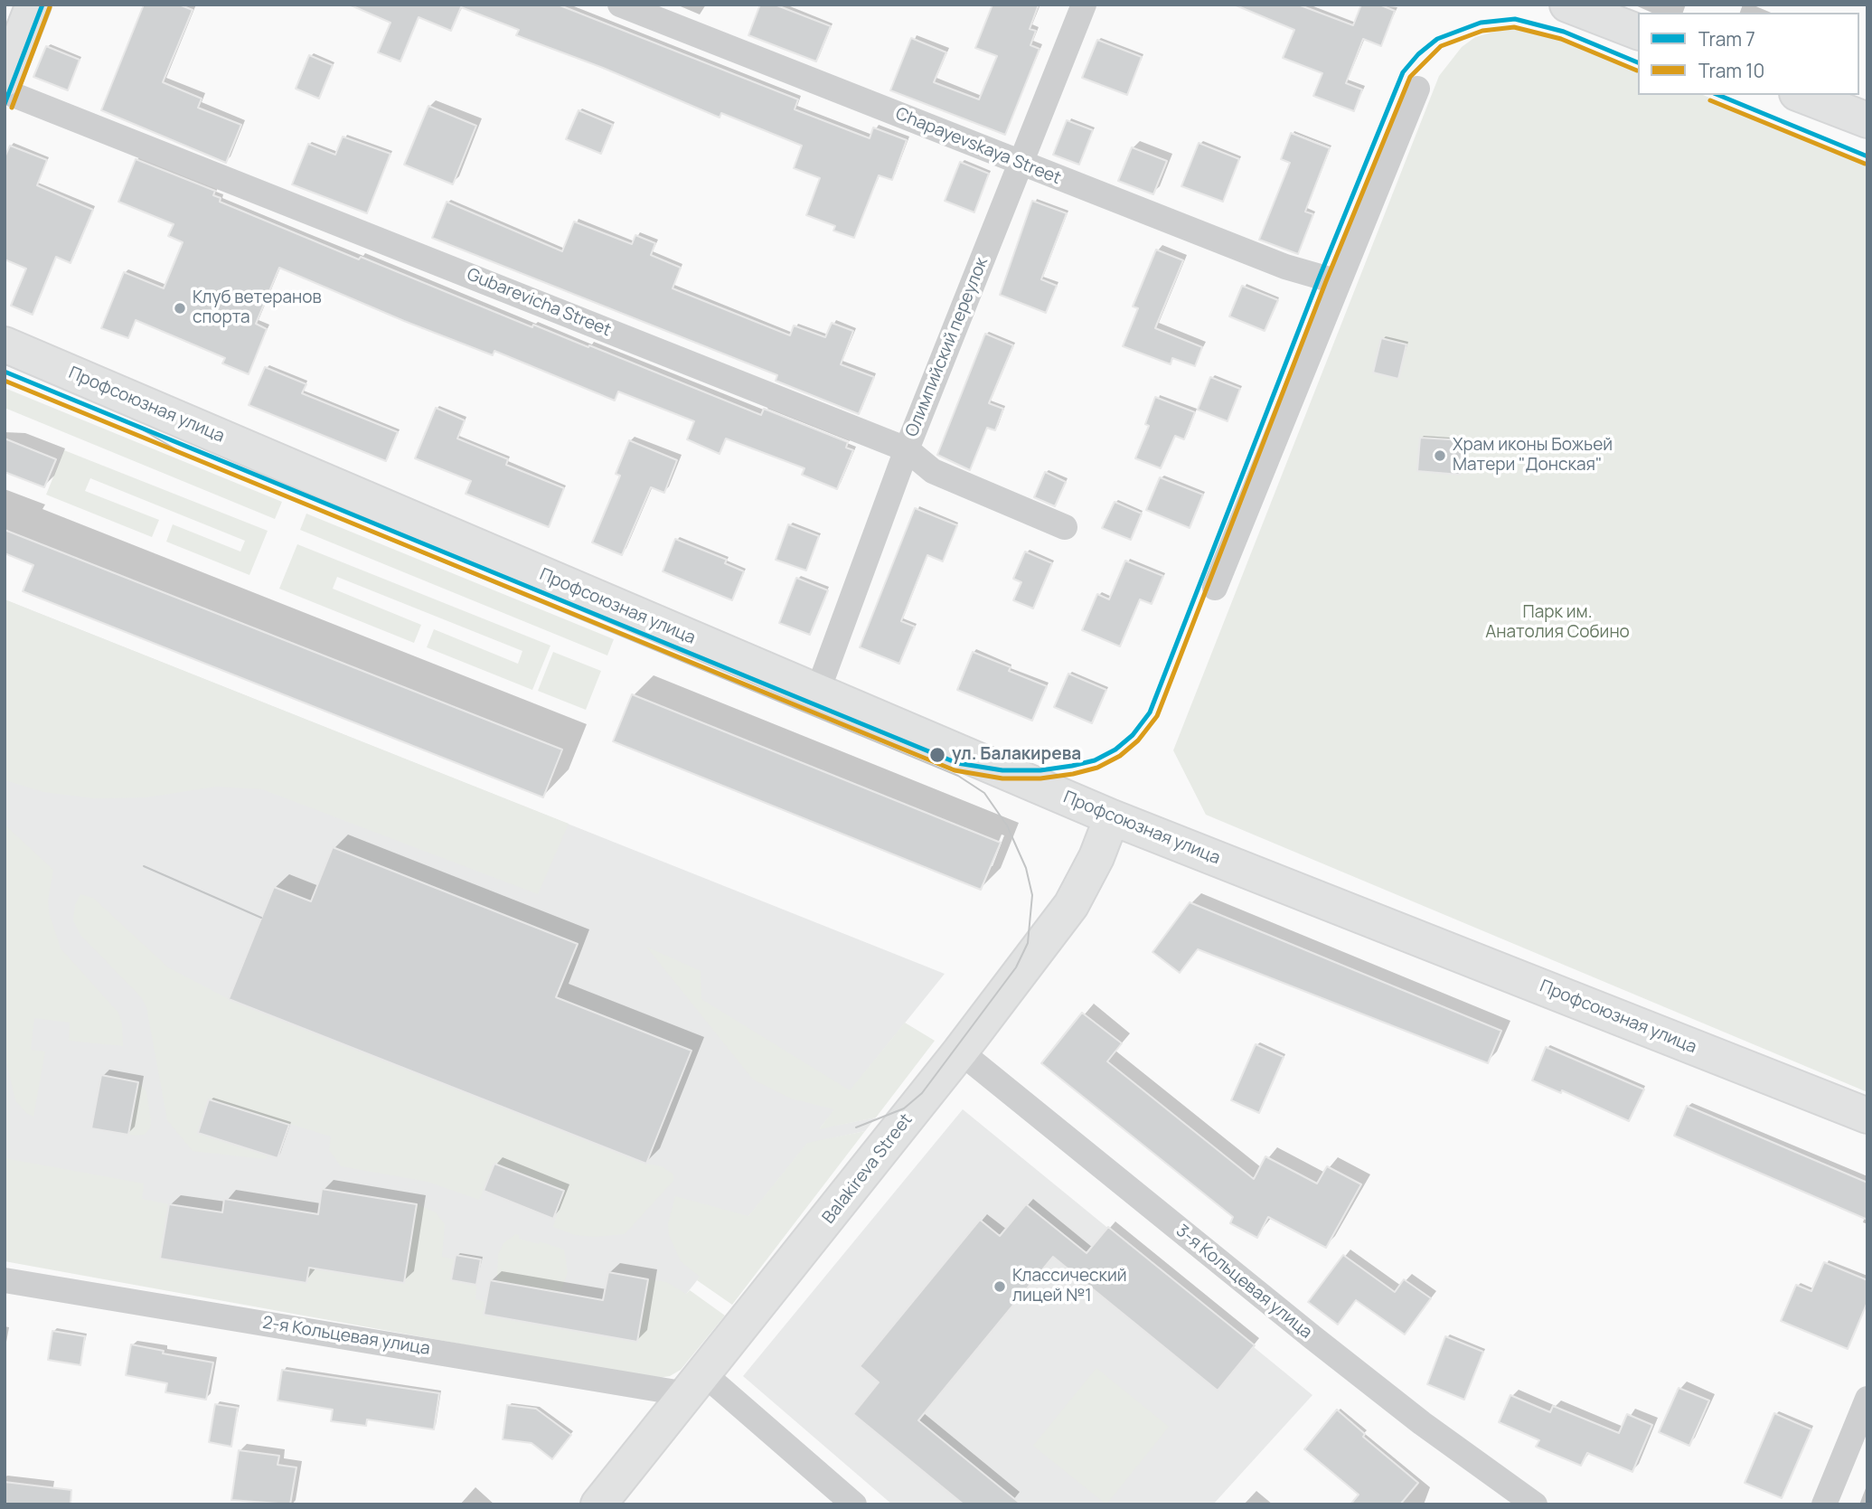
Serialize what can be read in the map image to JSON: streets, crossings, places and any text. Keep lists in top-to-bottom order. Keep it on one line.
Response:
{"streets":{"main road":["Профсоюзная улица","Balakireva Street"],"street":["Chapayevskaya Street","Gubarevicha Street","Олимпийский переулок","3-я Кольцевая улица","2-я Кольцевая улица"]},"crossings":[["Chapayevskaya Street","Олимпийский переулок"],["Gubarevicha Street","Олимпийский переулок"],["Олимпийский переулок","Профсоюзная улица"],["Профсоюзная улица","Balakireva Street"],["Balakireva Street","3-я Кольцевая улица"],["Balakireva Street","2-я Кольцевая улица"]],"parks":["Парк им. Анатолия Собино"],"places":["Клуб ветеранов спорта","Храм иконы Божьей Матери \"Донская\"","ул. Балакирева","Классический лицей №1"],"lines":["tram line 7","tram line 10"],"legend":["Tram 7","Tram 10"]}
